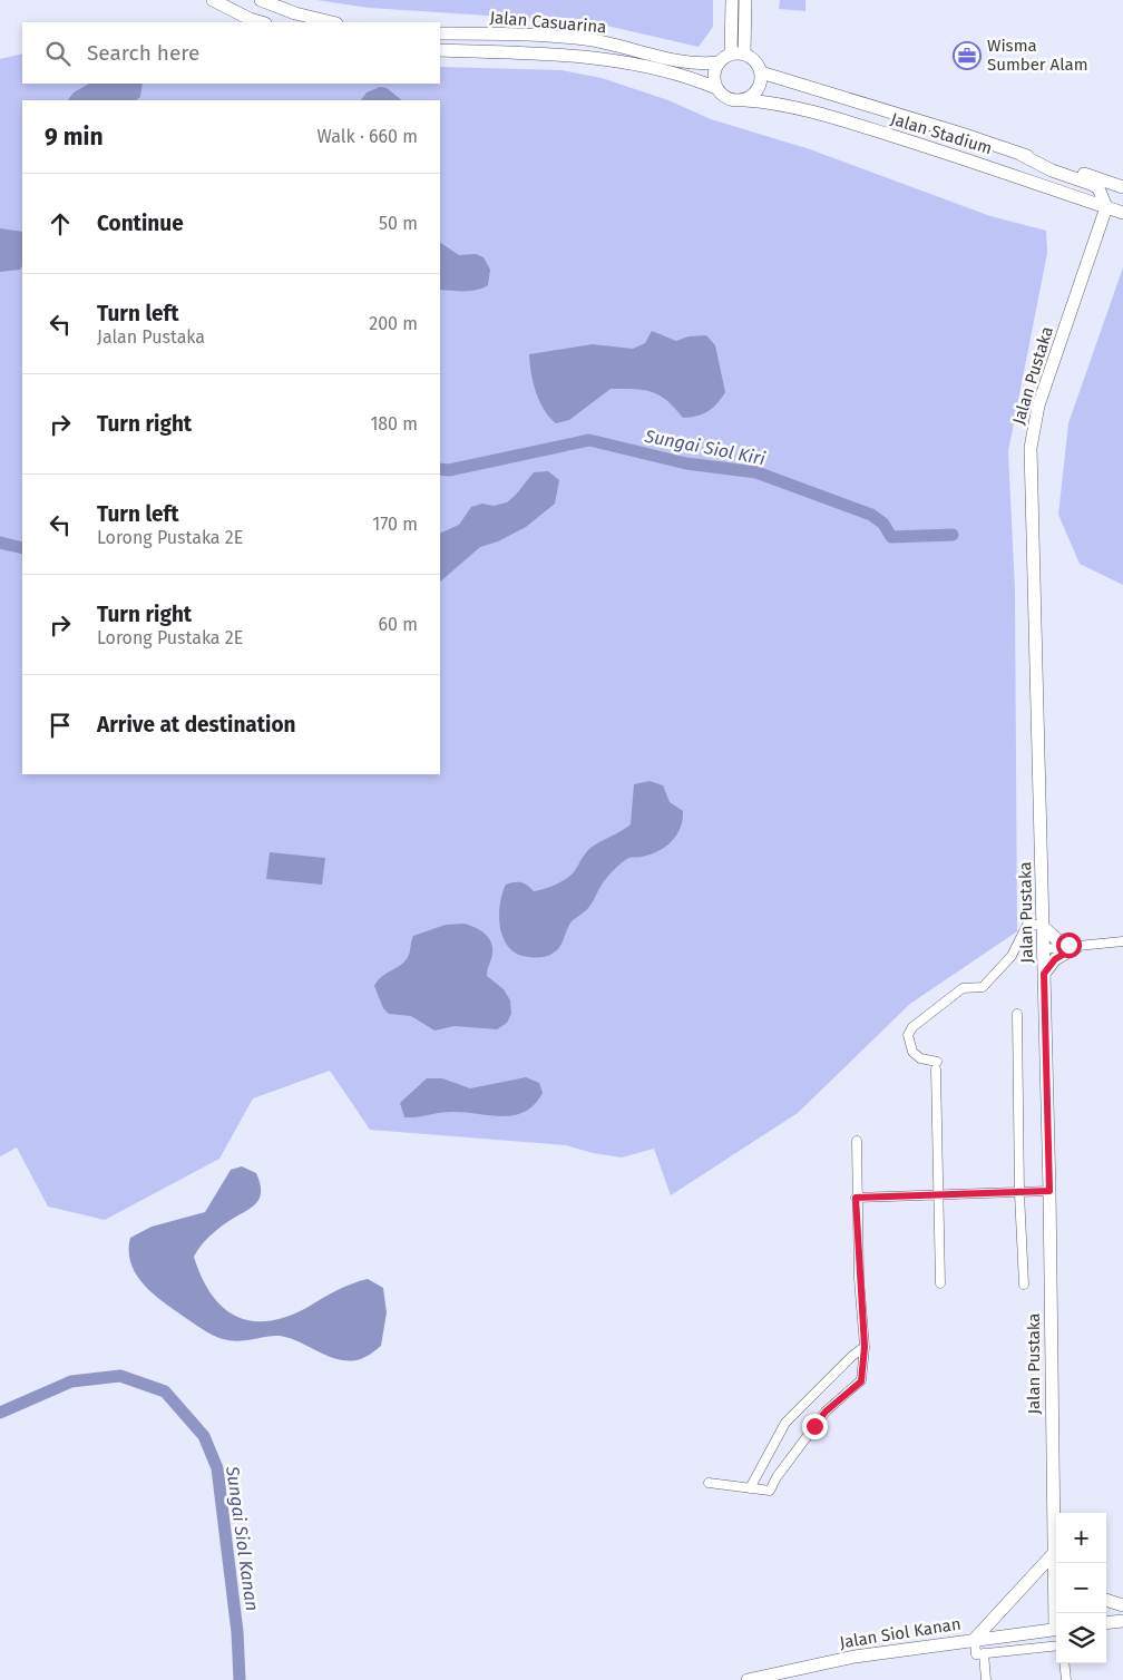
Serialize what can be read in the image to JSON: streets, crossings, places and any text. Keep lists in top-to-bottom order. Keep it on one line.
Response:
{"streets":{"street":["Jalan Casuarina","Jalan Stadium","Jalan Pustaka","Jalan Siol Kanan"]},"crossings":[["Jalan Casuarina","Jalan Stadium"],["Jalan Stadium","Jalan Pustaka"]],"water":["Sungai Siol Kiri","Sungai Siol Kanan"],"places":{"office":["Wisma Sumber Alam"]},"page":{"search":"Search here","heading":["9 min","Walk · 660 m"],"list":[["Continue","50 m"],["Turn left","Jalan Pustaka","200 m"],["Turn right","180 m"],["Turn left","Lorong Pustaka 2E","170 m"],["Turn right","Lorong Pustaka 2E","60 m"],"Arrive at destination"],"map_buttons":["+","−"]}}
